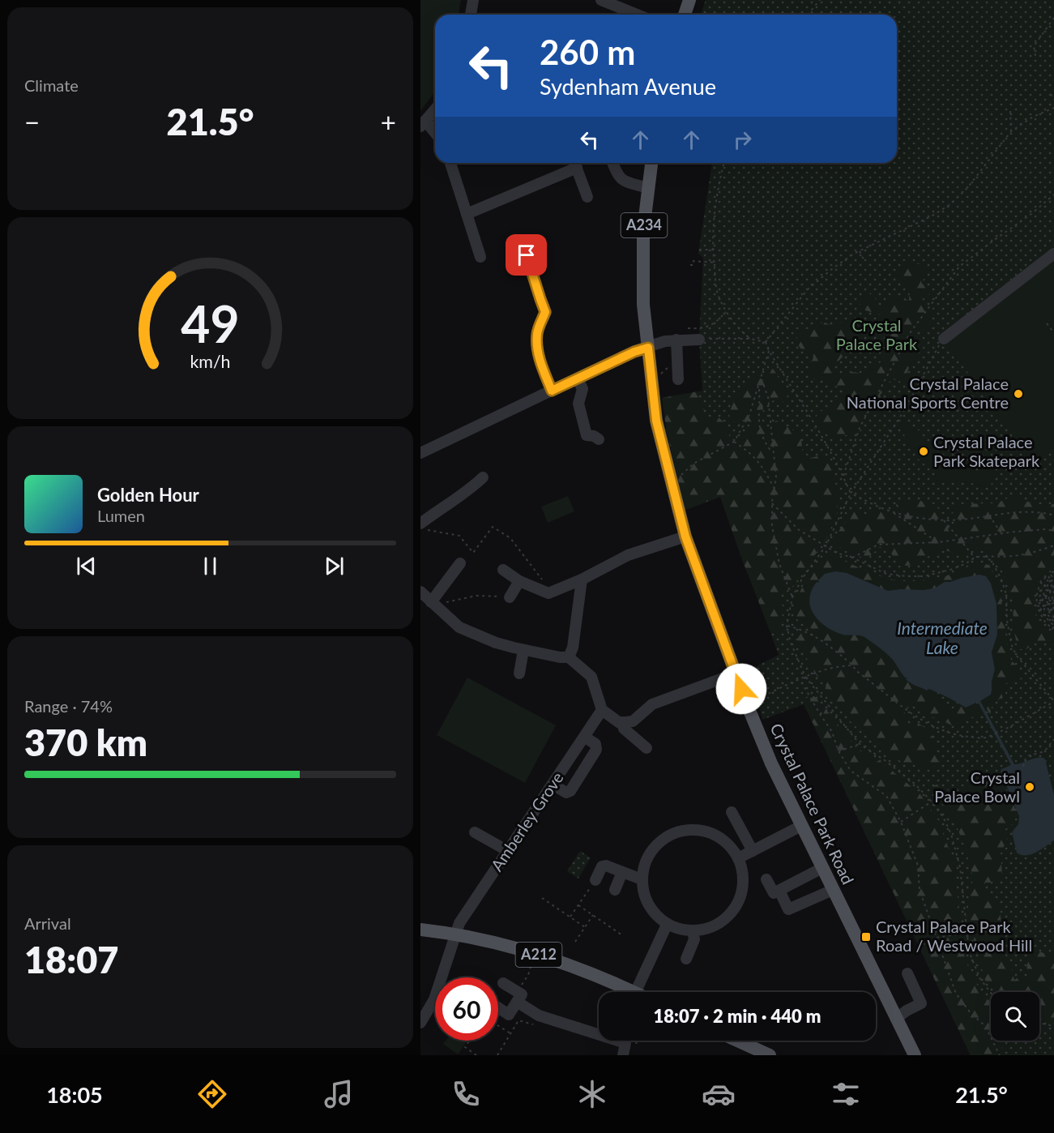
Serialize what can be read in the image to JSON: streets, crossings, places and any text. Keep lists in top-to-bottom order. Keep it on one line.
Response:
{"streets":{"main road":["A234","Crystal Palace Park Road","A212"],"street":["Amberley Grove"]},"crossings":[["Amberley Grove","A212"]],"water":["Intermediate Lake"],"parks":["Crystal Palace Park"],"places":{"other":["Crystal Palace National Sports Centre","Crystal Palace Park Skatepark","Crystal Palace Bowl"],"transit":["Crystal Palace Park Road / Westwood Hill"]},"page":{"tile":["Climate",["Range · 74%","370 km"],["Arrival","18:07"]],"turn":["260 m","Sydenham Avenue"],"heat":["−","21.5°","+"],"song":["Golden Hour","Lumen"],"limit":"60","trip":"18:07 · 2 min · 440 m","tabs":["18:05","21.5°"],"gauge":["49","km/h"]}}
